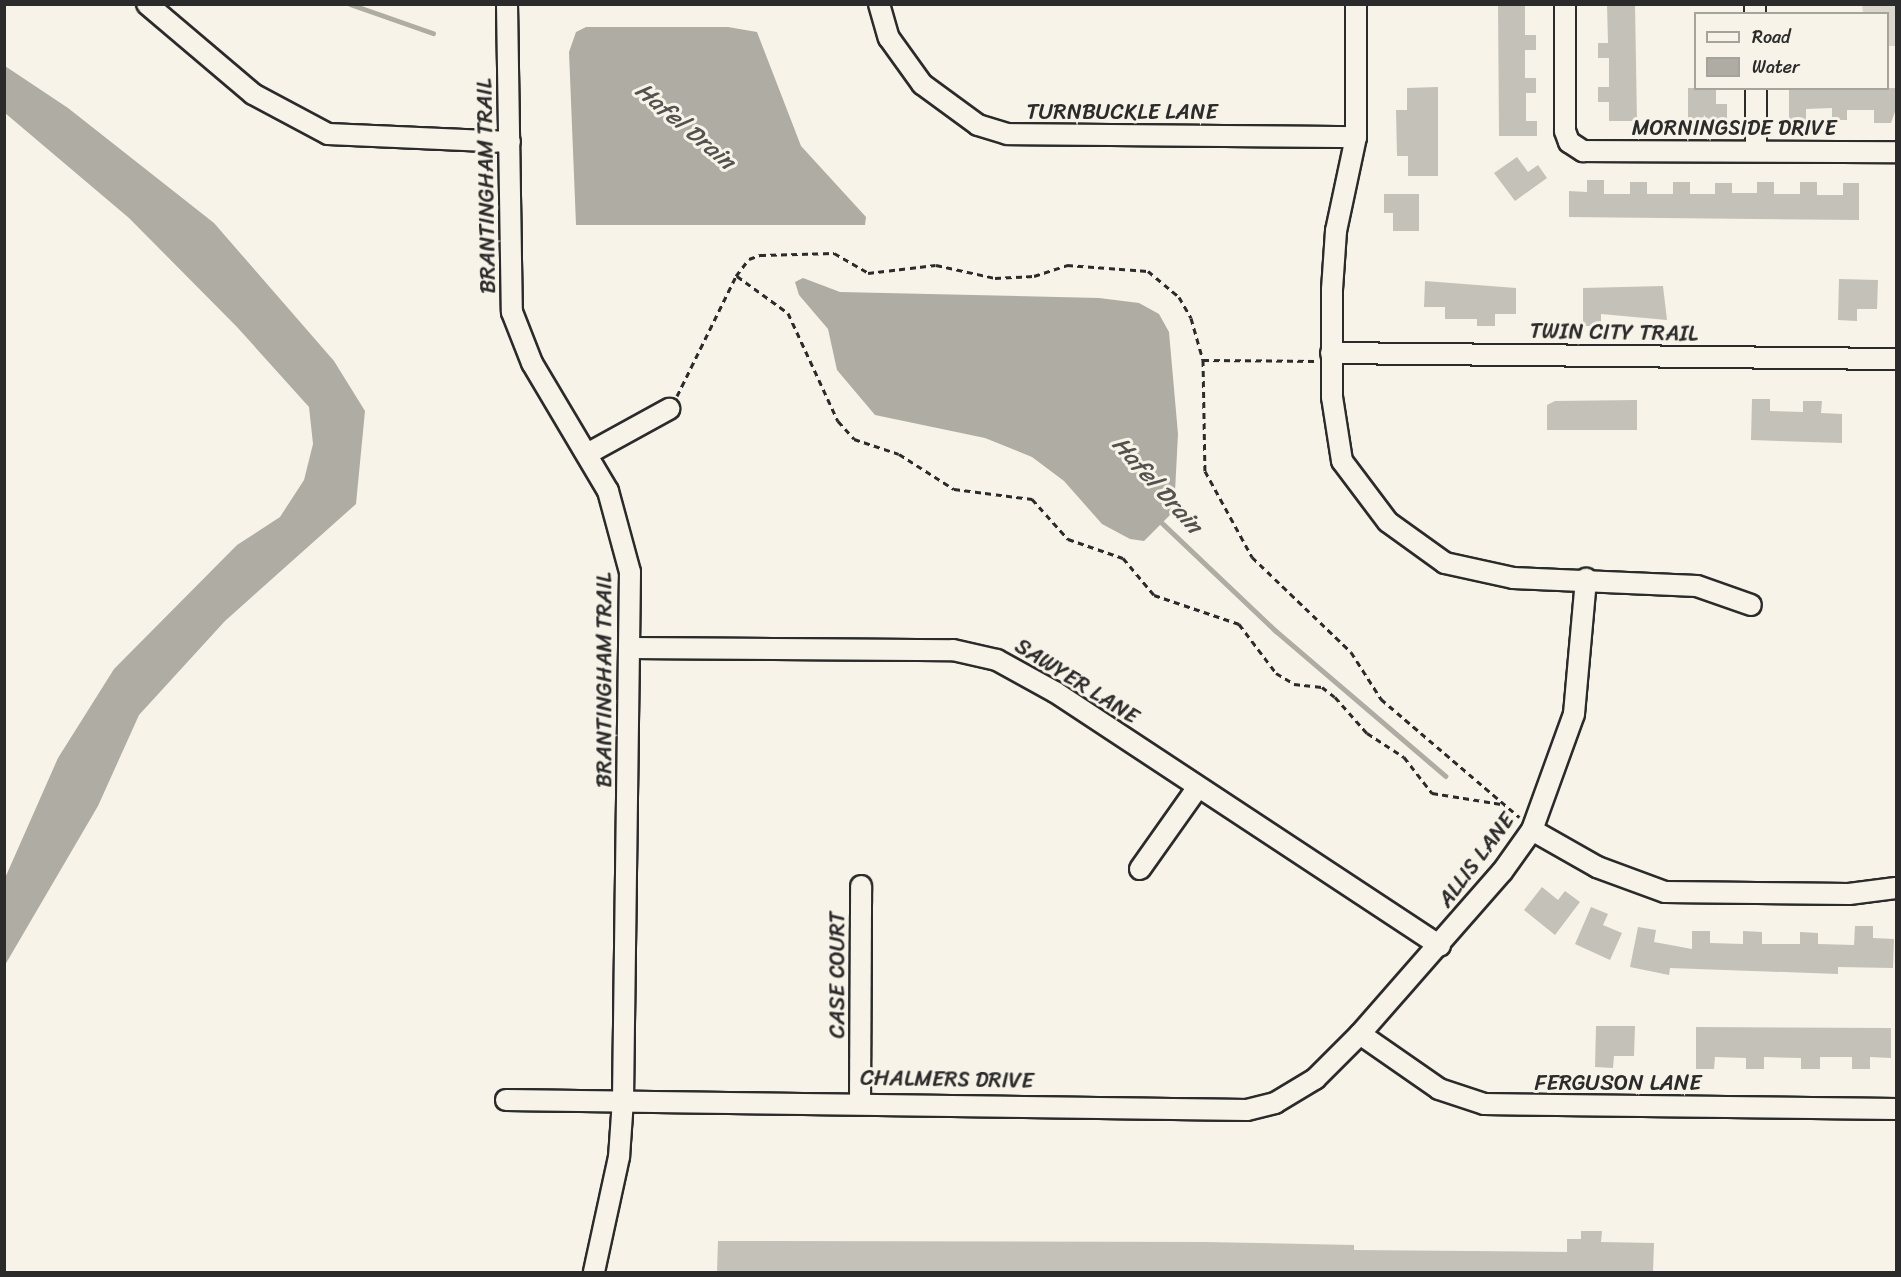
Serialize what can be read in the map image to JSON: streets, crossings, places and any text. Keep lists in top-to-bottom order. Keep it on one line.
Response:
{"streets":{"street":["TURNBUCKLE LANE","MORNINGSIDE DRIVE","BRANTINGHAM TRAIL","TWIN CITY TRAIL","SAWYER LANE","ALLIS LANE","CASE COURT","CHALMERS DRIVE","FERGUSON LANE"]},"crossings":[["BRANTINGHAM TRAIL","SAWYER LANE"],["BRANTINGHAM TRAIL","CHALMERS DRIVE"],["SAWYER LANE","ALLIS LANE"],["ALLIS LANE","CHALMERS DRIVE"],["ALLIS LANE","FERGUSON LANE"],["CASE COURT","CHALMERS DRIVE"],["CHALMERS DRIVE","FERGUSON LANE"]],"water":["Hafel Drain"],"legend":["Road","Water"]}
